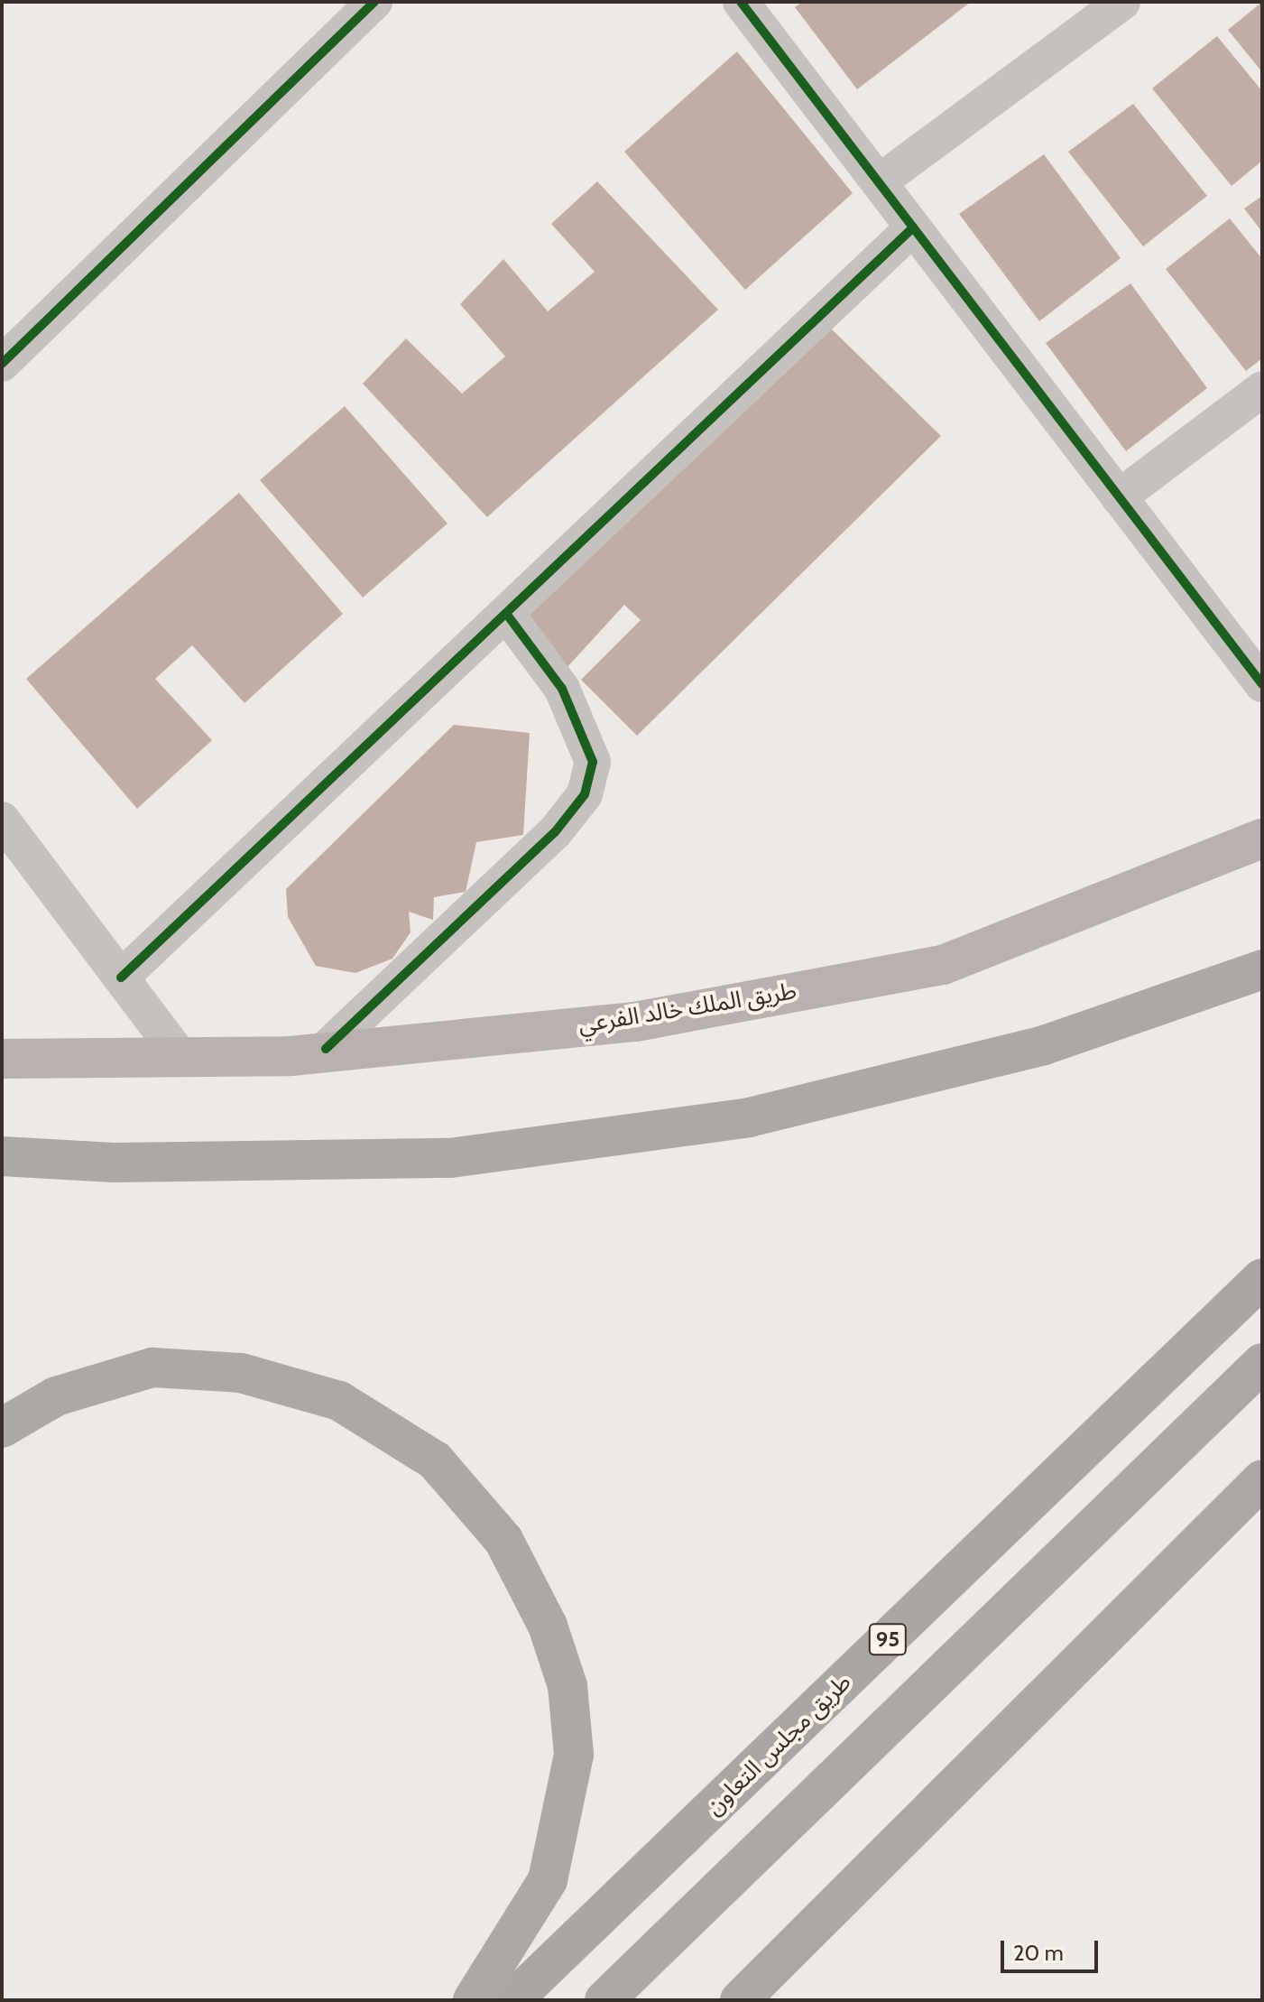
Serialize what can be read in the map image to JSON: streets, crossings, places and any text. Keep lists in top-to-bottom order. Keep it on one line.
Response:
{"streets":{"main road":["طريق الملك خالد الفرعي","95","طريق مجلس التعاون"]},"scale_bar":"20 m"}
